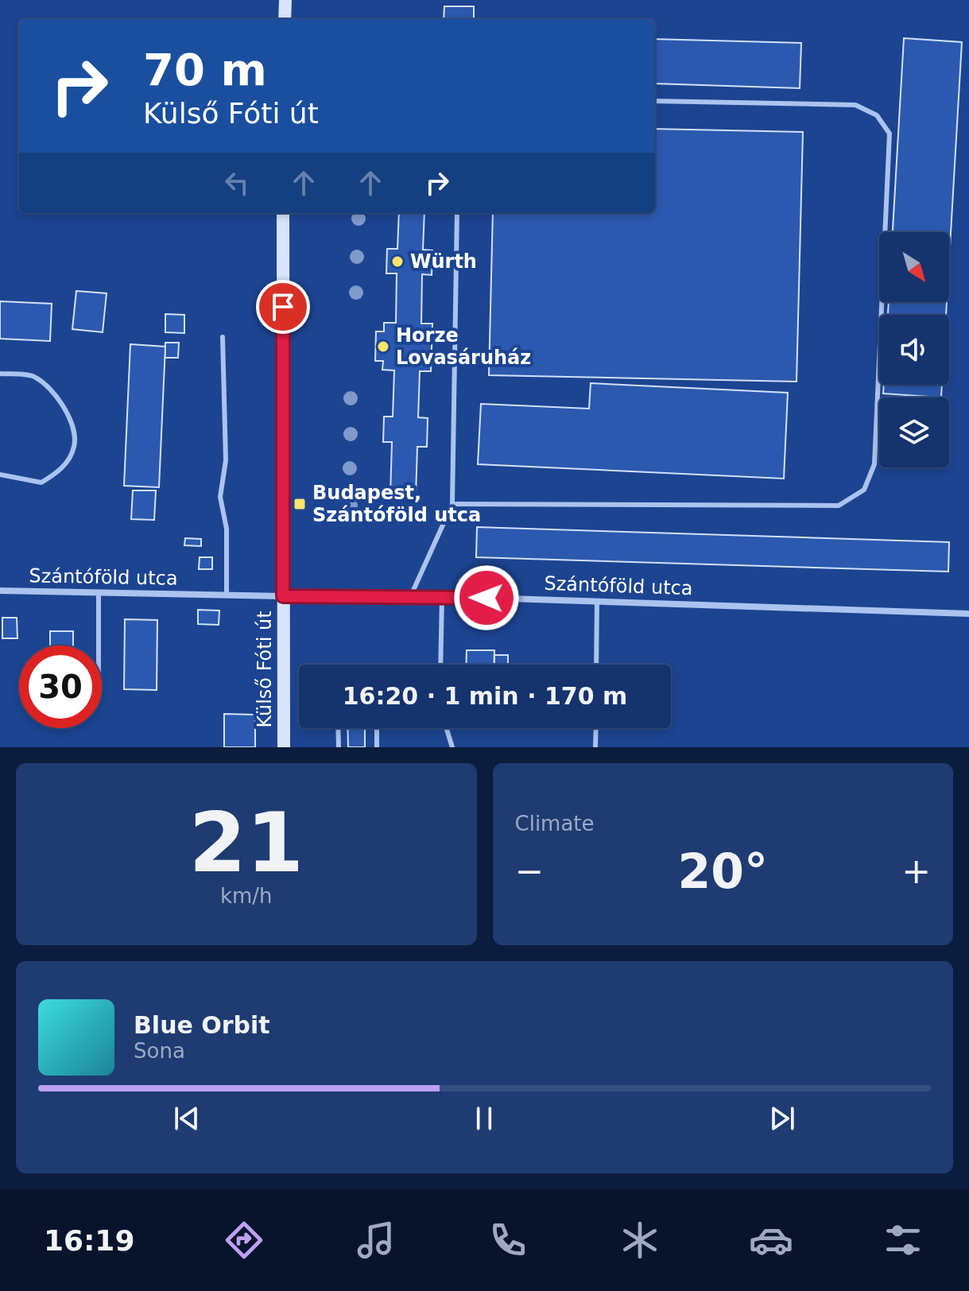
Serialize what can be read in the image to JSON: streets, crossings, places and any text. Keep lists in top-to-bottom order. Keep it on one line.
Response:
{"streets":{"main road":["Külső Fóti út"],"street":["Szántóföld utca"]},"crossings":[["Szántóföld utca","Külső Fóti út"]],"places":{"other":["Würth","Horze Lovasáruház"],"transit":["Budapest, Szántóföld utca"]},"north":"bottom right","page":{"turn":["70 m","Külső Fóti út"],"limit":"30","trip":"16:20 · 1 min · 170 m","tile":[["21","km/h"],"Climate"],"heat":["−","20°","+"],"song":["Blue Orbit","Sona"],"tabs":"16:19"}}
